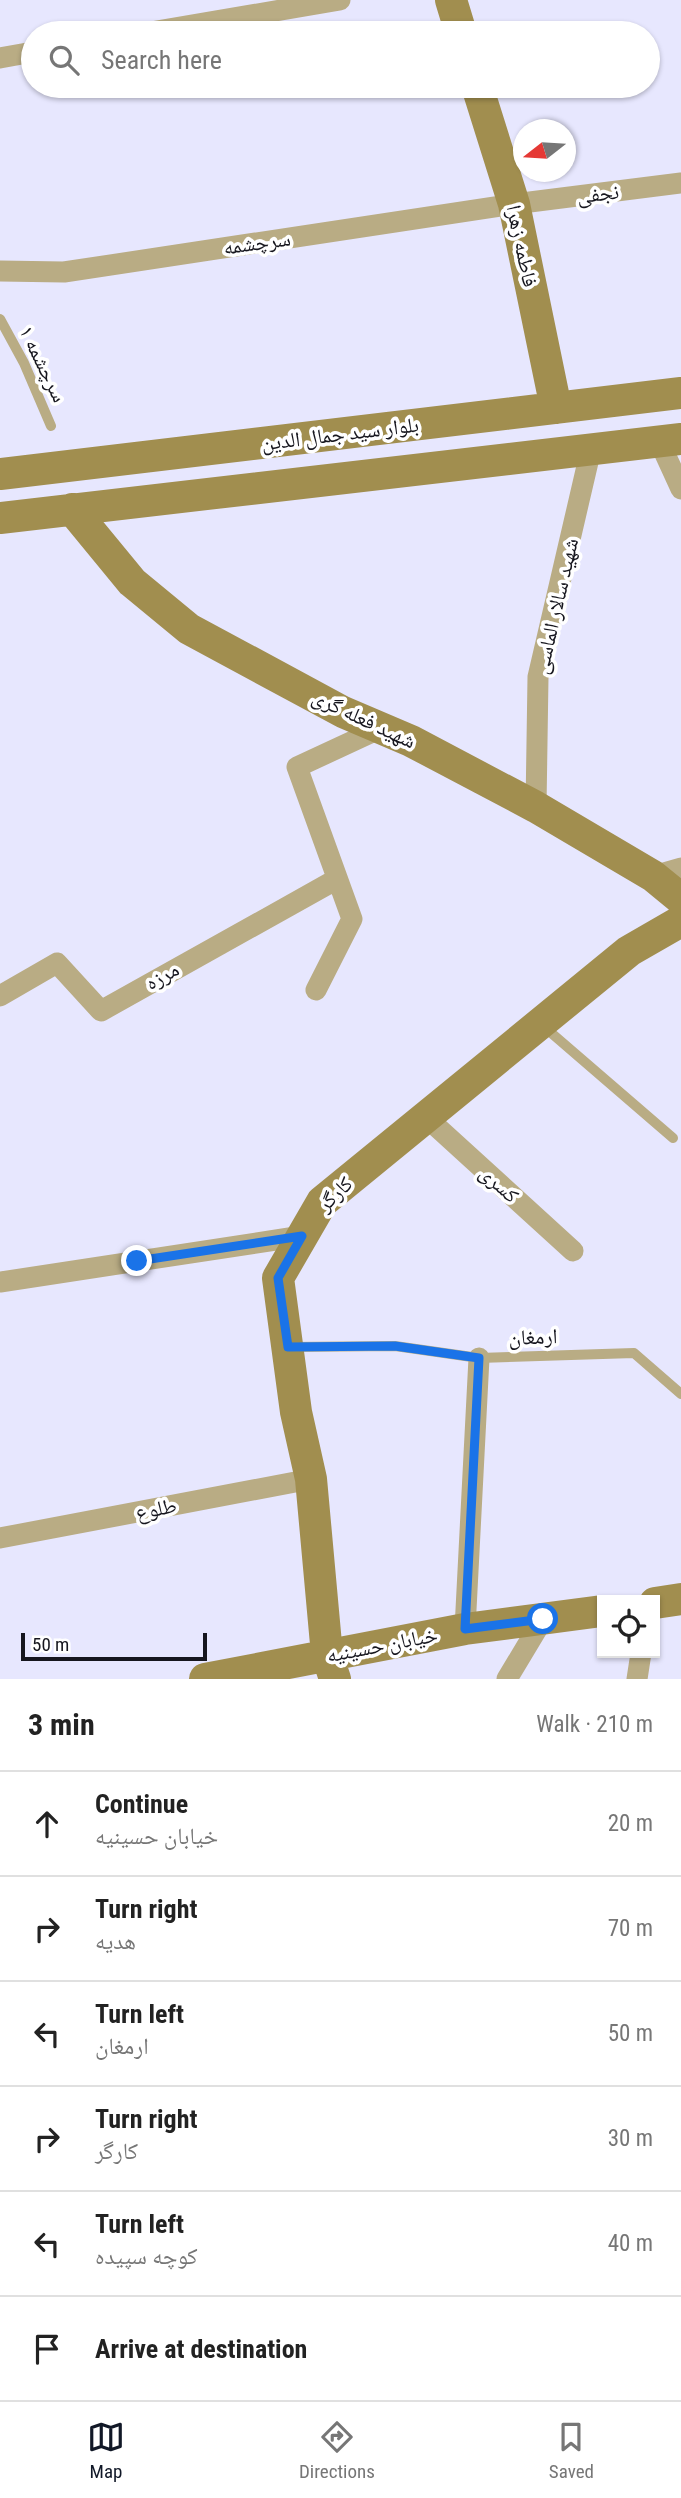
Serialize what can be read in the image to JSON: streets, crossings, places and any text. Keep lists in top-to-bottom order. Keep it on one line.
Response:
{"streets":{"street":["نجفی","سرچشمه","فاطمه زهرا","بلوار سید جمال الدین","شهید سالار الماسی","شهید فعله گری","مرزه","کسری","کارگر","طلوع","خیابان حسینیه"],"lane":["سرچشمه ۱","ارمغان"]},"crossings":[["نجفی","سرچشمه"],["نجفی","فاطمه زهرا"],["سرچشمه","فاطمه زهرا"],["فاطمه زهرا","بلوار سید جمال الدین"],["بلوار سید جمال الدین","شهید سالار الماسی"],["بلوار سید جمال الدین","شهید فعله گری"],["شهید سالار الماسی","شهید فعله گری"],["کسری","کارگر"],["کارگر","ارمغان"],["کارگر","طلوع"],["کارگر","خیابان حسینیه"]],"scale_bar":"50 m","north":"left","page":{"search":"Search here","scale":"50 m","heading":["3 min","Walk · 210 m"],"list":[["Continue","خیابان حسینیه","20 m"],["Turn right","هدیه","70 m"],["Turn left","ارمغان","50 m"],["Turn right","کارگر","30 m"],["Turn left","کوچه سپیده","40 m"],"Arrive at destination"],"nav":["Map","Directions","Saved"]}}
